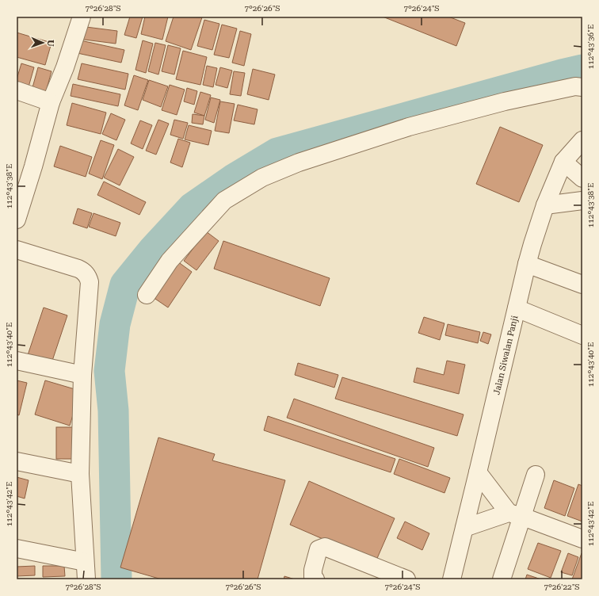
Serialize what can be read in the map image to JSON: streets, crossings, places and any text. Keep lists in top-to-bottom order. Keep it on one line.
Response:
{"streets":{"street":["Jalan Siwalan Panji"]},"north":"right","coordinates":["7°26'28\"S","7°26'26\"S","7°26'24\"S","112°43'36\"E","112°43'38\"E","112°43'40\"E","112°43'42\"E","7°26'22\"S"]}
